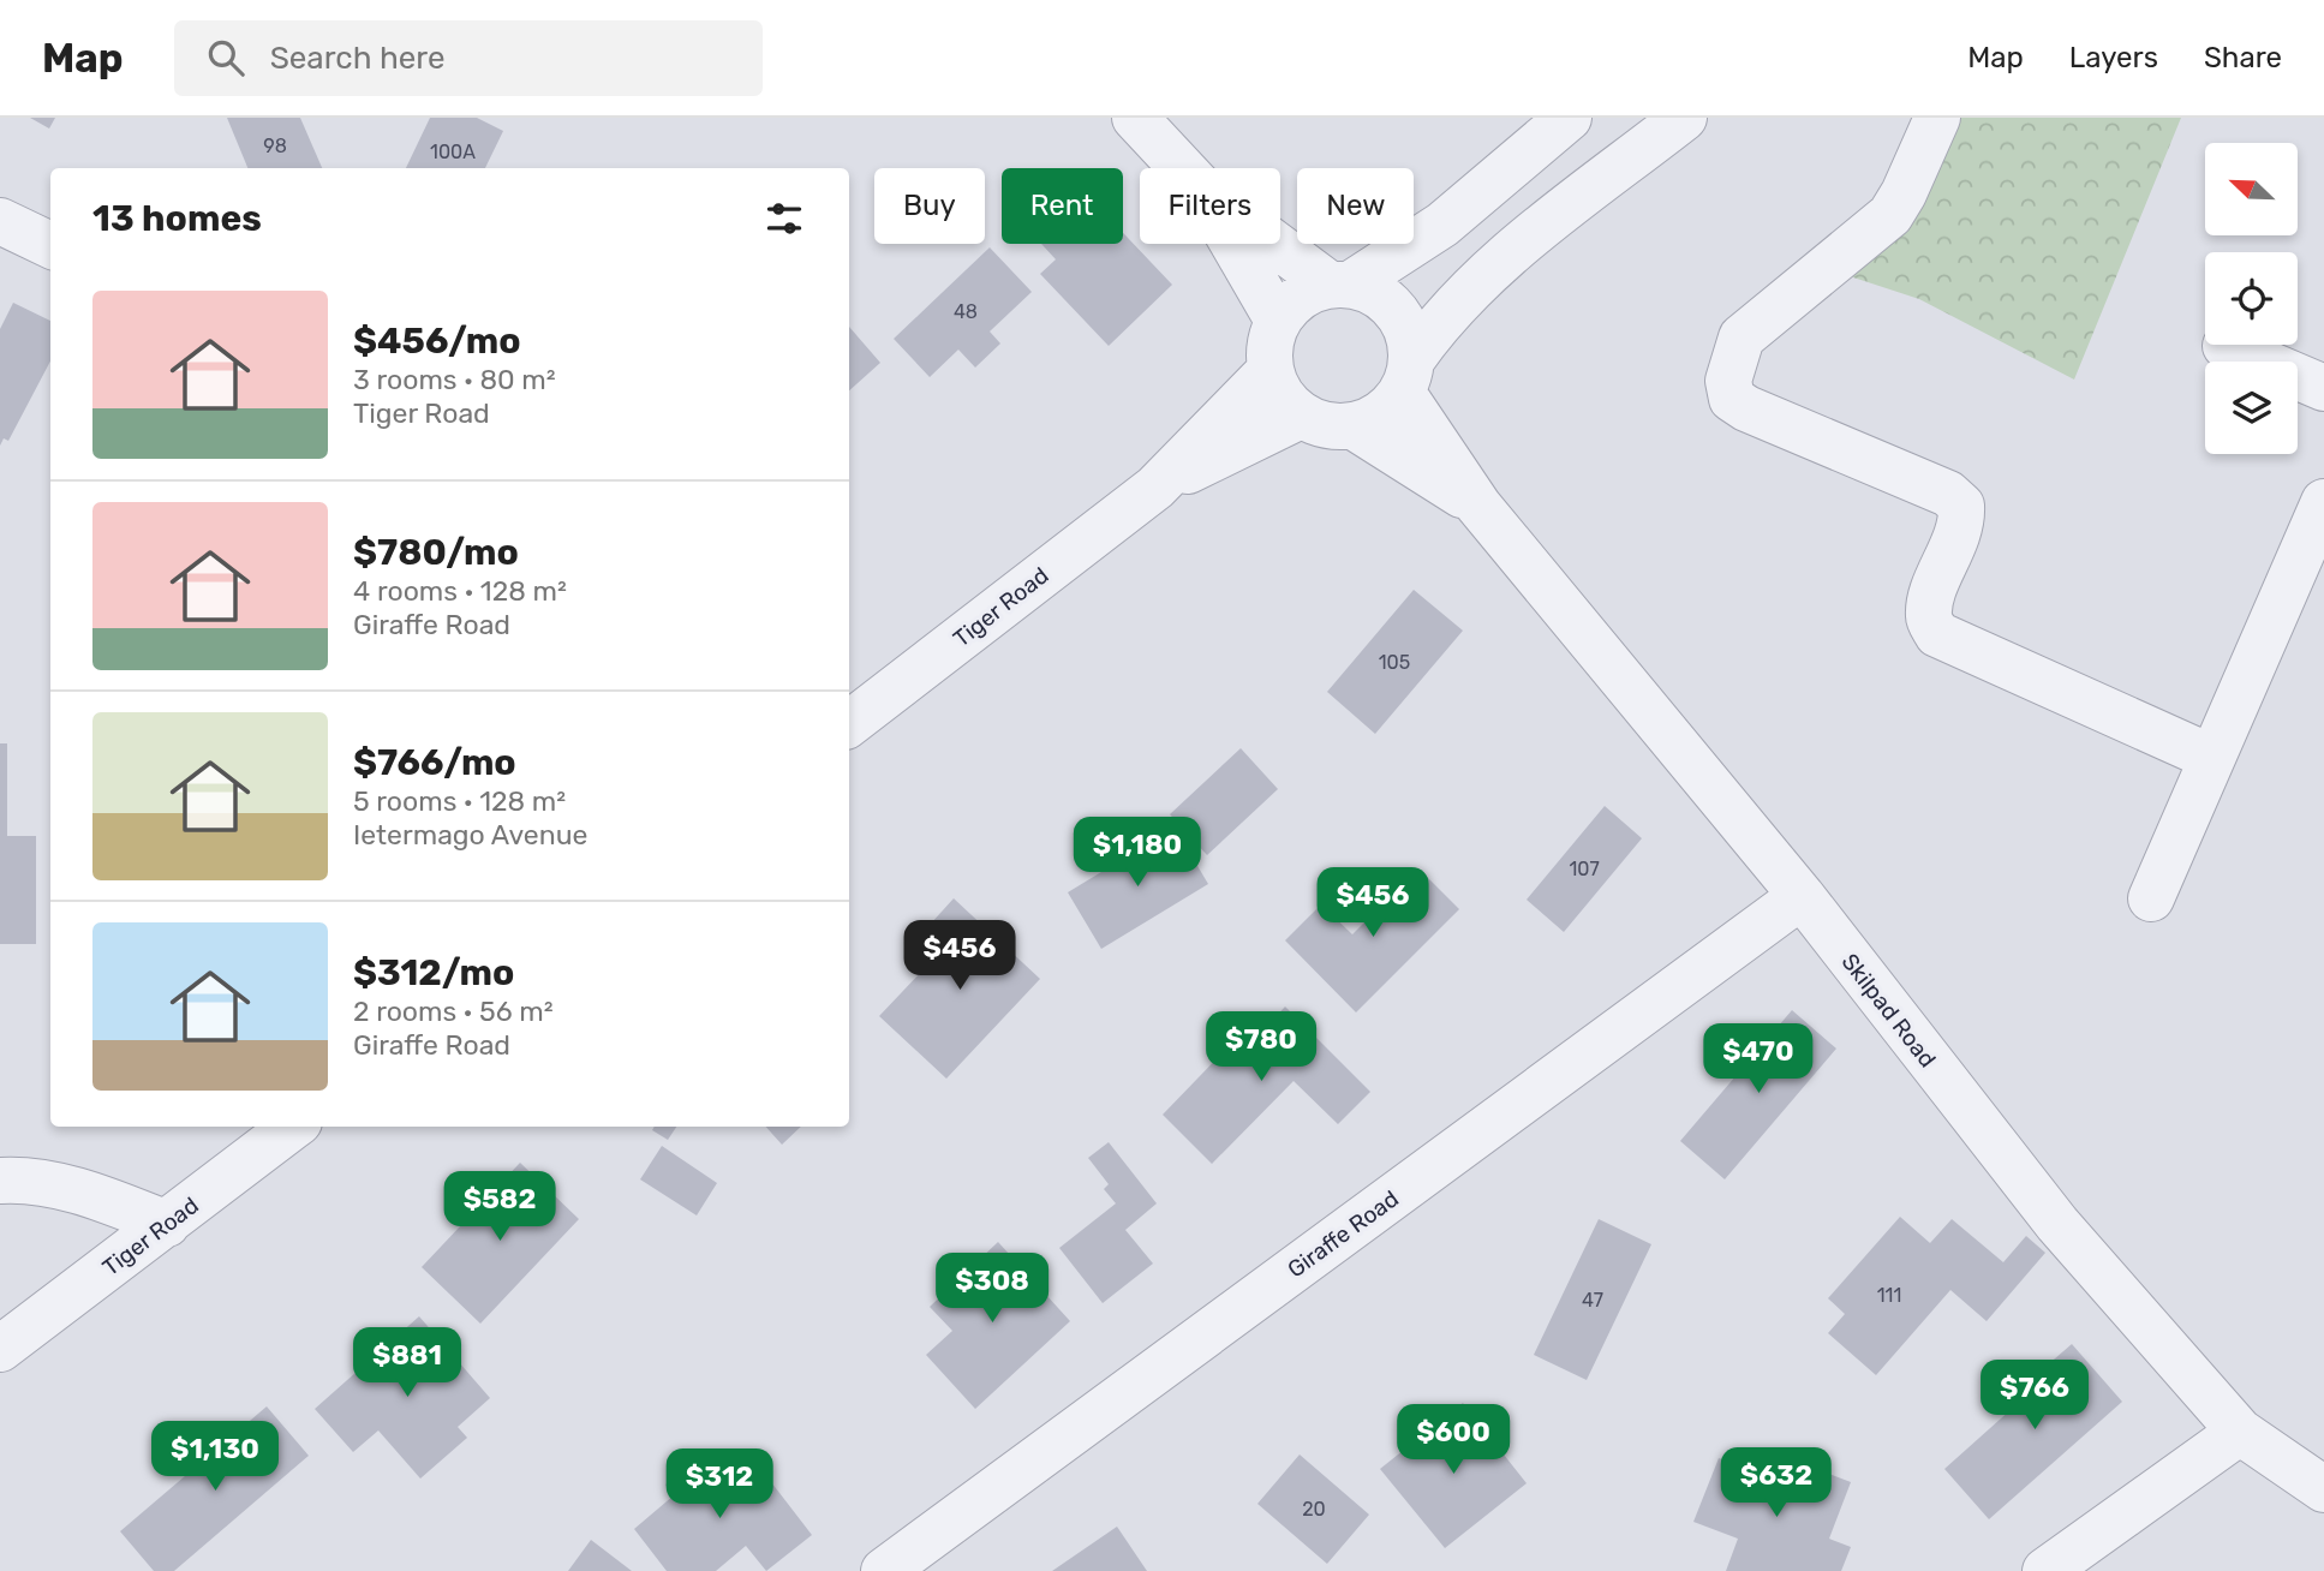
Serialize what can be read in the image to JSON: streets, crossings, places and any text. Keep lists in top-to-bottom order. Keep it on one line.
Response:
{"streets":{"street":["Tiger Road","Skilpad Road","Giraffe Road"]},"crossings":[["Tiger Road","Skilpad Road"],["Skilpad Road","Giraffe Road"]],"house_numbers":["98","100A","48","105","107","111","47","20"],"north":"top left","page":{"header":"Map","search":"Search here","nav":["Map","Layers","Share"],"chip":["Buy","Rent","Filters","New"],"heading":"13 homes","list":[{"name":"$456/mo","note":"3 rooms · 80 m² · Tiger Road"},{"name":"$780/mo","note":"4 rooms · 128 m² · Giraffe Road"},{"name":"$766/mo","note":"5 rooms · 128 m² · Ietermago Avenue"},{"name":"$312/mo","note":"2 rooms · 56 m² · Giraffe Road"}],"price":["$1,180","$456","$456","$780","$470","$582","$308","$881","$766","$600","$1,130","$632","$312"]}}
